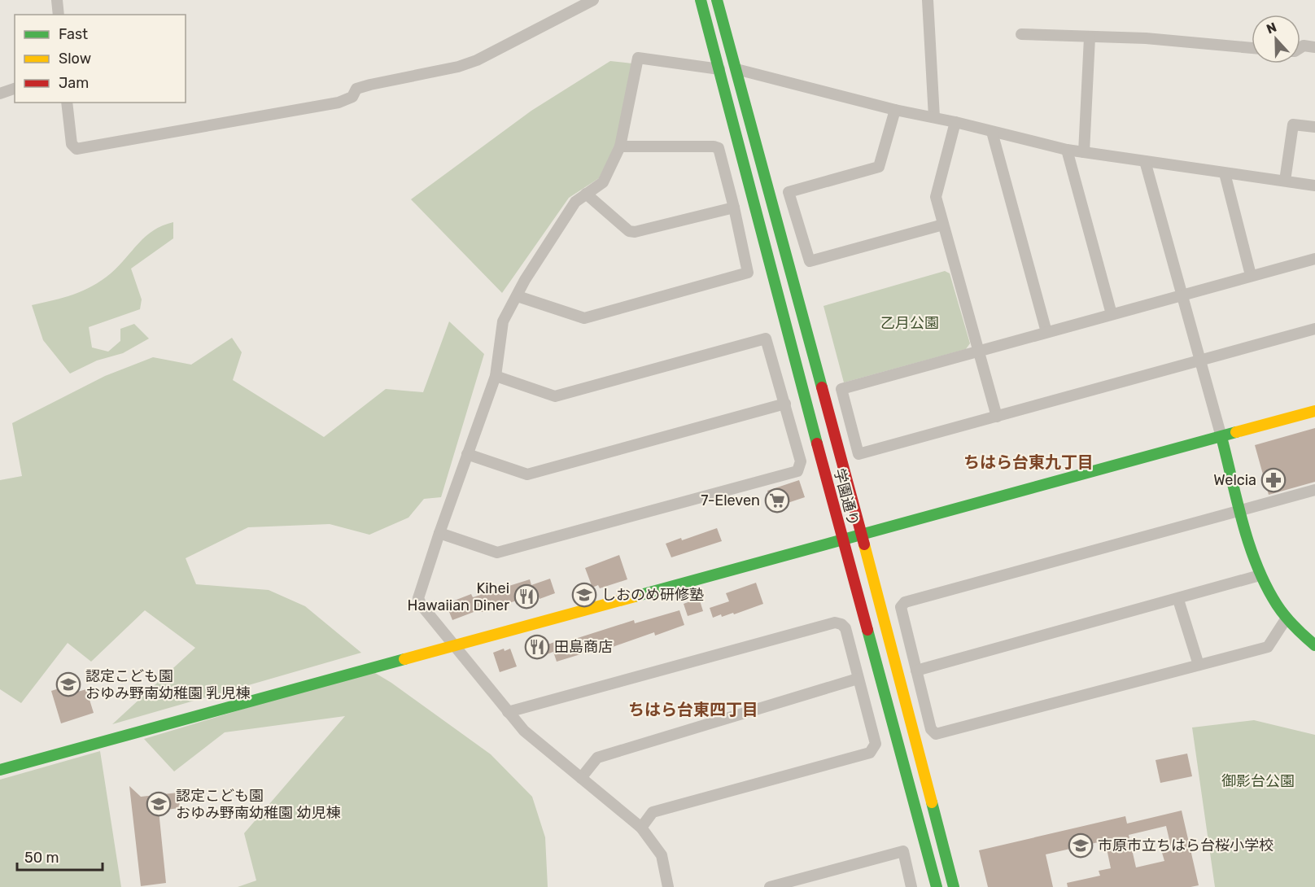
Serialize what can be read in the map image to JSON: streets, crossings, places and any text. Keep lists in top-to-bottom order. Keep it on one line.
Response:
{"streets":{"street":["学園通り"]},"districts":["ちはら台東九丁目","ちはら台東四丁目"],"parks":["乙月公園","御影台公園"],"places":{"pharmacy":["Welcia"],"supermarket":["7-Eleven"],"school or university":["しおのめ研修塾","認定こども園 おゆみ野南幼稚園 乳児棟","認定こども園 おゆみ野南幼稚園 幼児棟","市原市立ちはら台桜小学校"],"restaurant":["Kihei Hawaiian Diner","田島商店"]},"legend":["Fast","Slow","Jam"],"scale_bar":"50 m","north":"top"}
